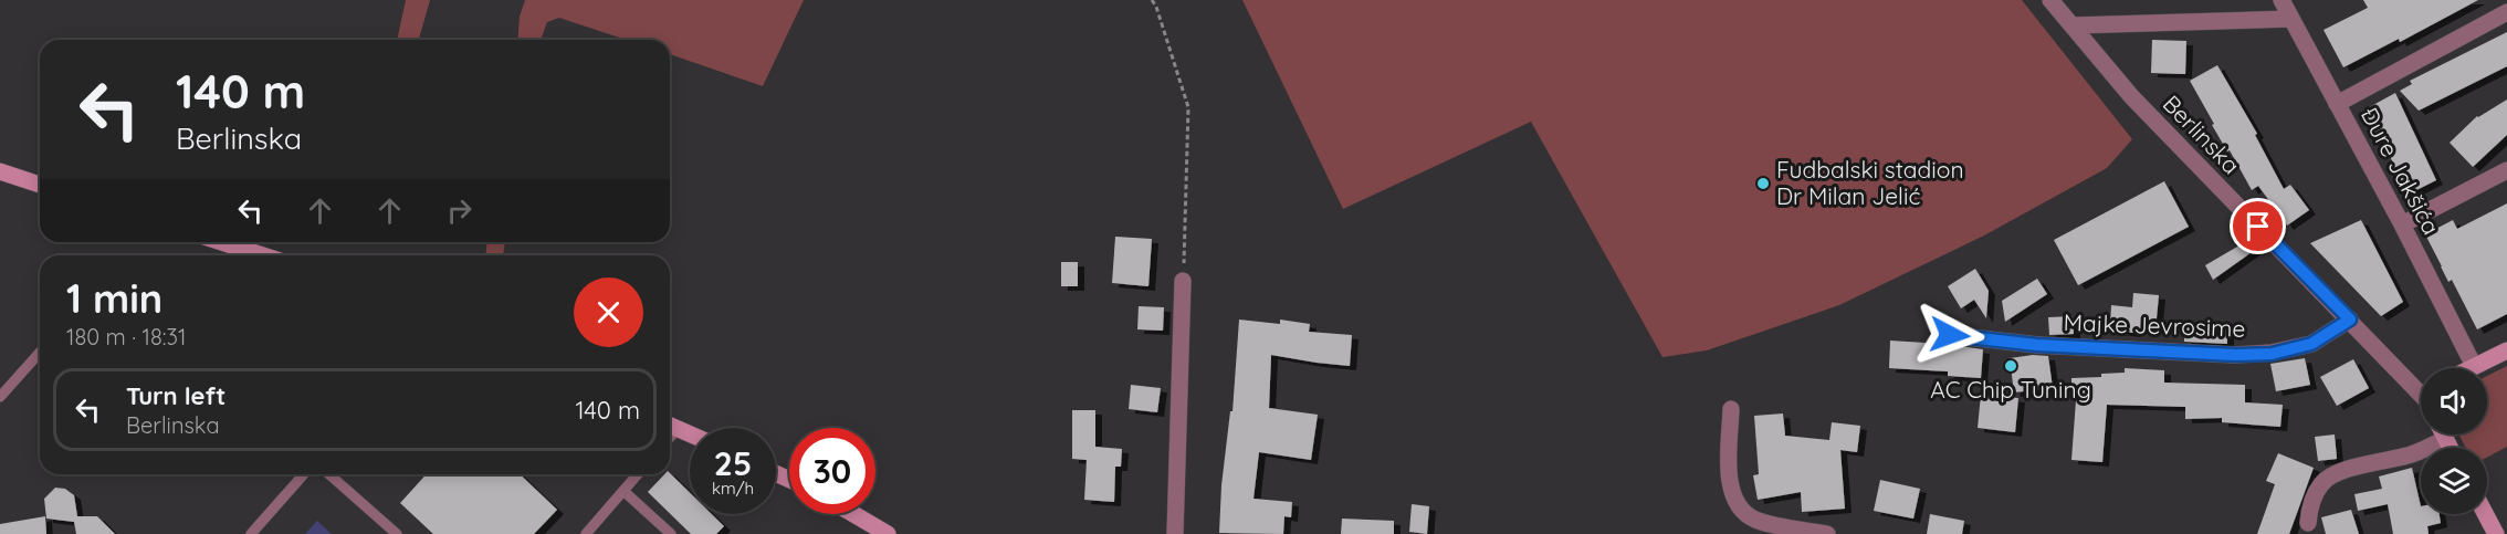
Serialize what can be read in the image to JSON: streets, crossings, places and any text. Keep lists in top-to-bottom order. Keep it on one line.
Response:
{"streets":{"street":["Berlinska","Đure Jakšića","Majke Jevrosime"]},"crossings":[["Berlinska","Majke Jevrosime"]],"places":["Fudbalski stadion Dr Milan Jelić","AC Chip Tuning"],"page":{"turn":["140 m","Berlinska"],"heading":["1 min","180 m · 18:31"],"list":[{"name":"Turn left","note":"Berlinska","value":"140 m"}],"speed":"25 km/h","limit":"30"}}
